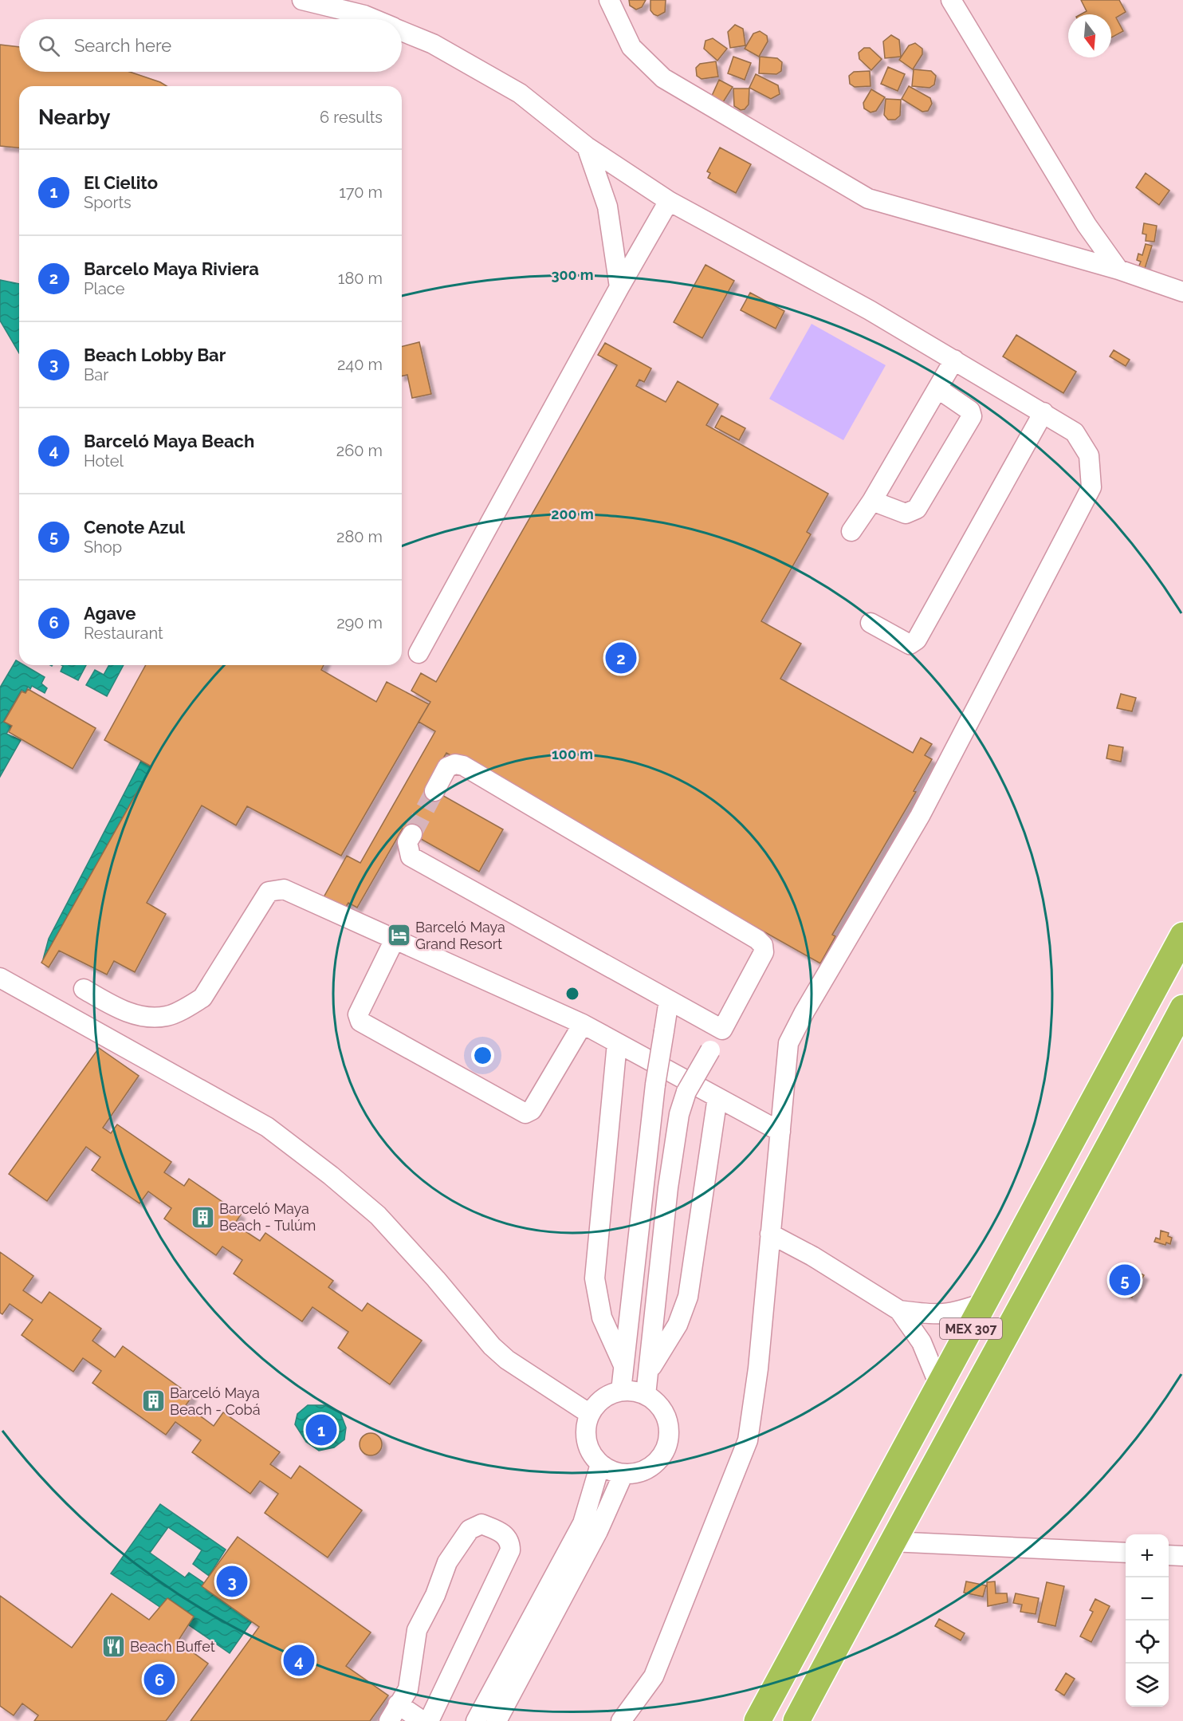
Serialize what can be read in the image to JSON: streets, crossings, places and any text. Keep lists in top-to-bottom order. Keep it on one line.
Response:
{"streets":{"highway":["MEX 307"]},"places":{"hotel":["Barceló Maya Grand Resort"],"building":["Barceló Maya Beach - Tulúm","Barceló Maya Beach - Cobá"],"restaurant":["Beach Buffet"]},"north":"bottom","page":{"search":"Search here","heading":["Nearby","6 results"],"list":[{"mark":"1","name":"El Cielito","note":"Sports","value":"170 m"},{"mark":"2","name":"Barcelo Maya Riviera","note":"Place","value":"180 m"},{"mark":"3","name":"Beach Lobby Bar","note":"Bar","value":"240 m"},{"mark":"4","name":"Barceló Maya Beach","note":"Hotel","value":"260 m"},{"mark":"5","name":"Cenote Azul","note":"Shop","value":"280 m"},{"mark":"6","name":"Agave","note":"Restaurant","value":"290 m"}],"pins":["2","5","1","3","4","6"],"map_buttons":["+","−"]},"rings":["300 m","200 m","100 m"]}
